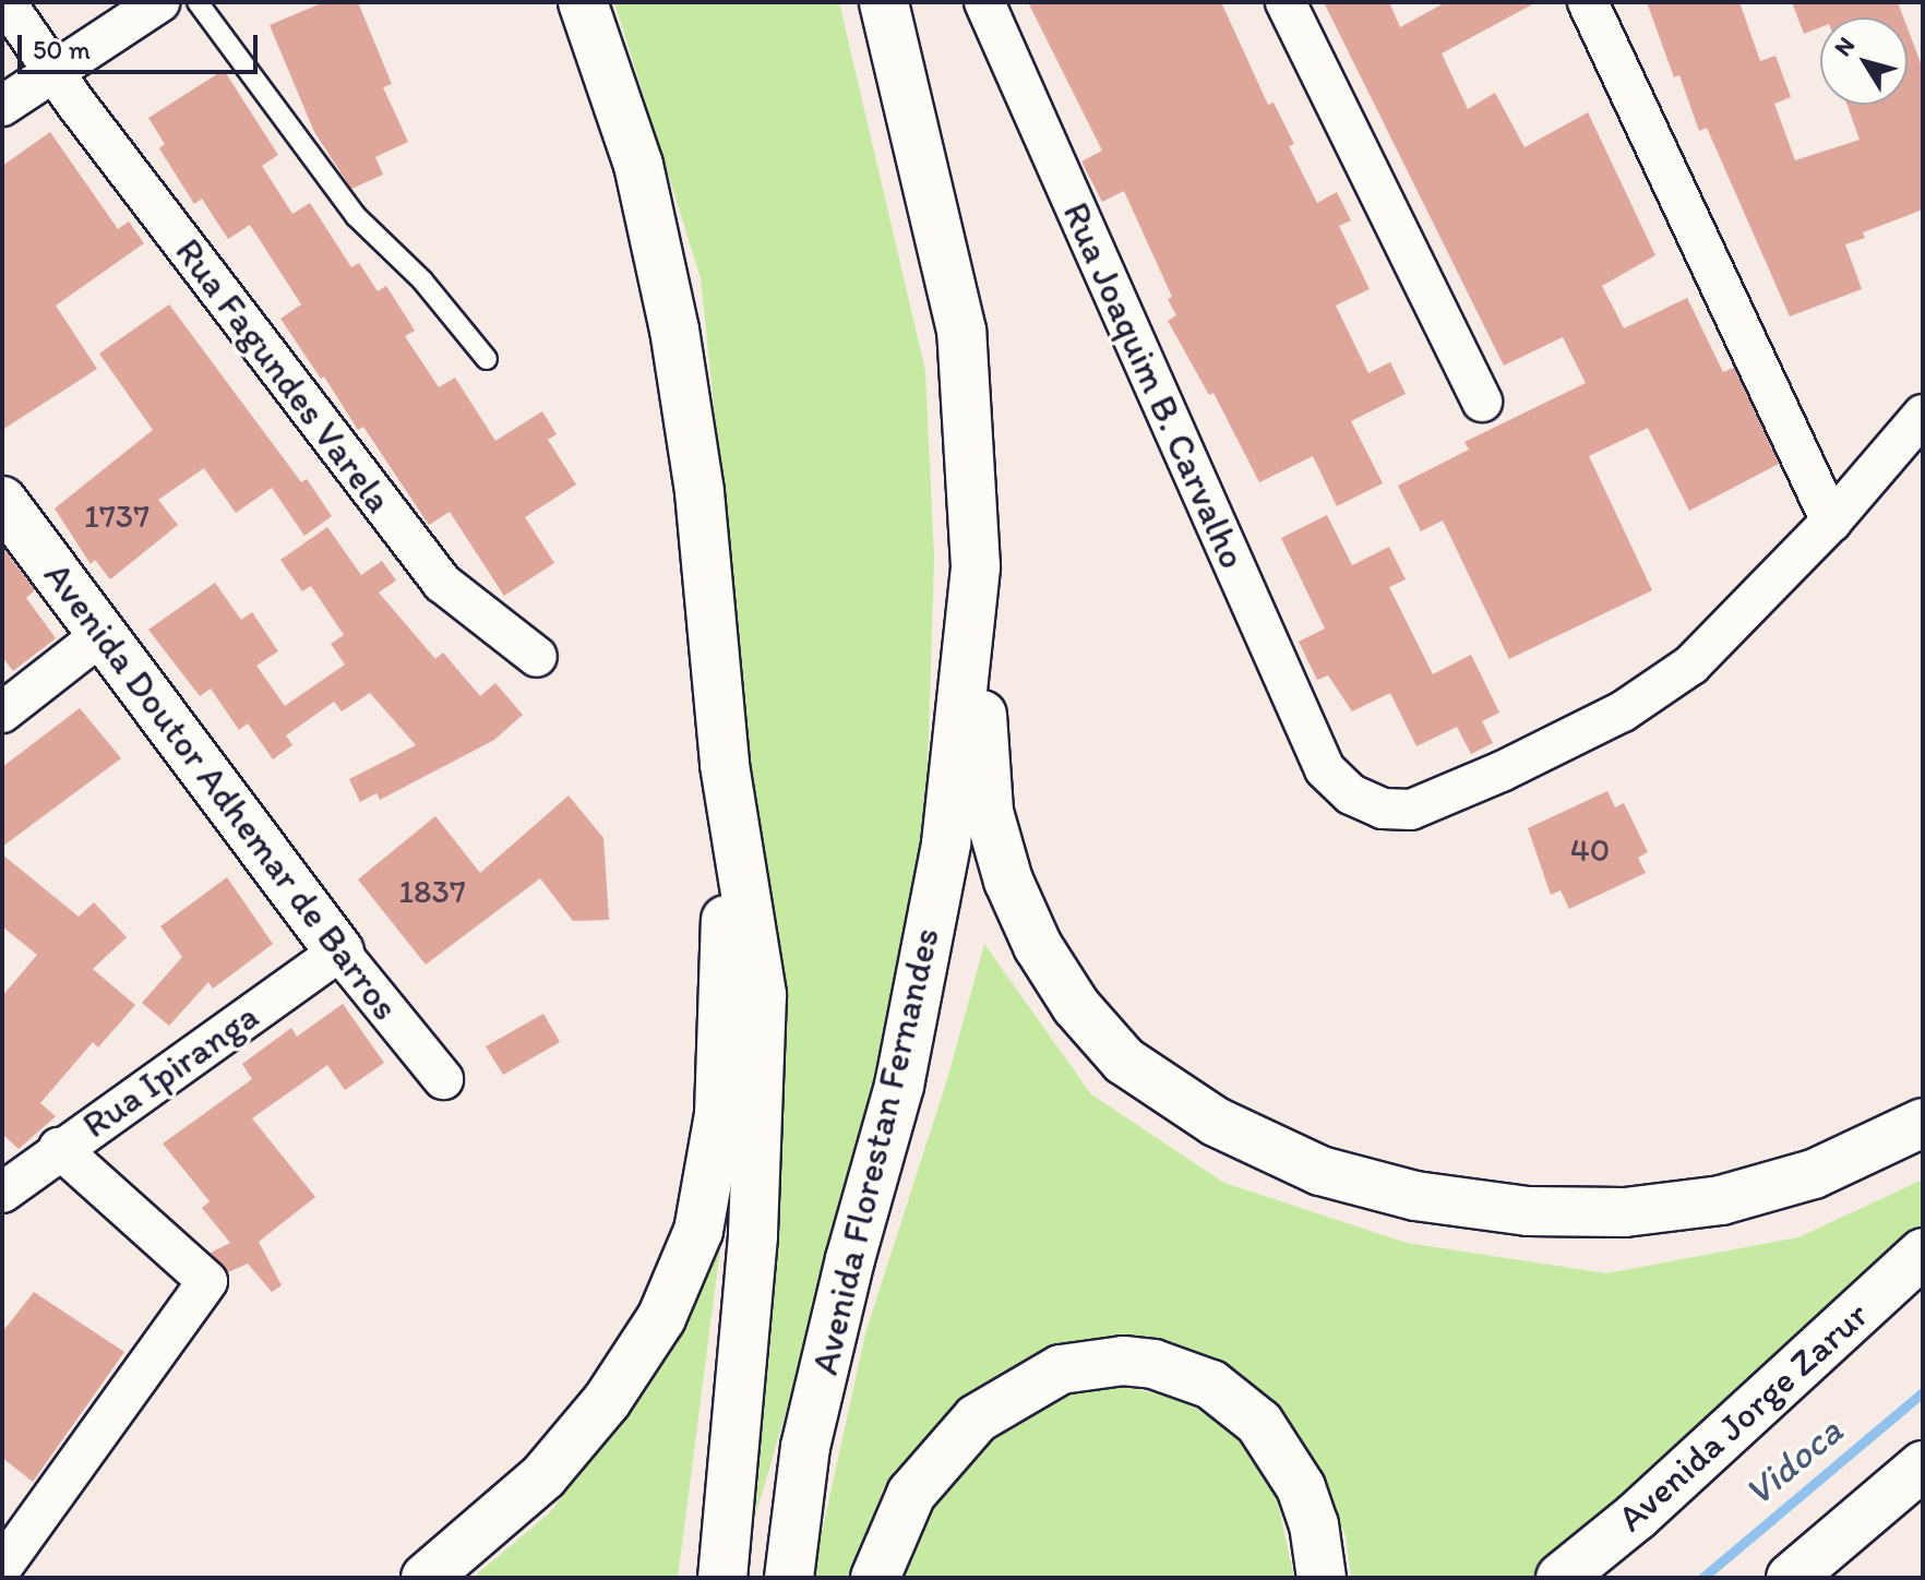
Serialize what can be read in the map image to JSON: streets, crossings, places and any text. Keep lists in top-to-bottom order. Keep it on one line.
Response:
{"streets":{"main road":["Avenida Doutor Adhemar de Barros","Avenida Florestan Fernandes","Avenida Jorge Zarur"],"street":["Rua Fagundes Varela","Rua Joaquim B. Carvalho","Rua Ipiranga"]},"crossings":[["Avenida Doutor Adhemar de Barros","Rua Ipiranga"]],"water":["Vidoca"],"house_numbers":["1737","40","1837"],"scale_bar":"50 m","north":"top left"}
